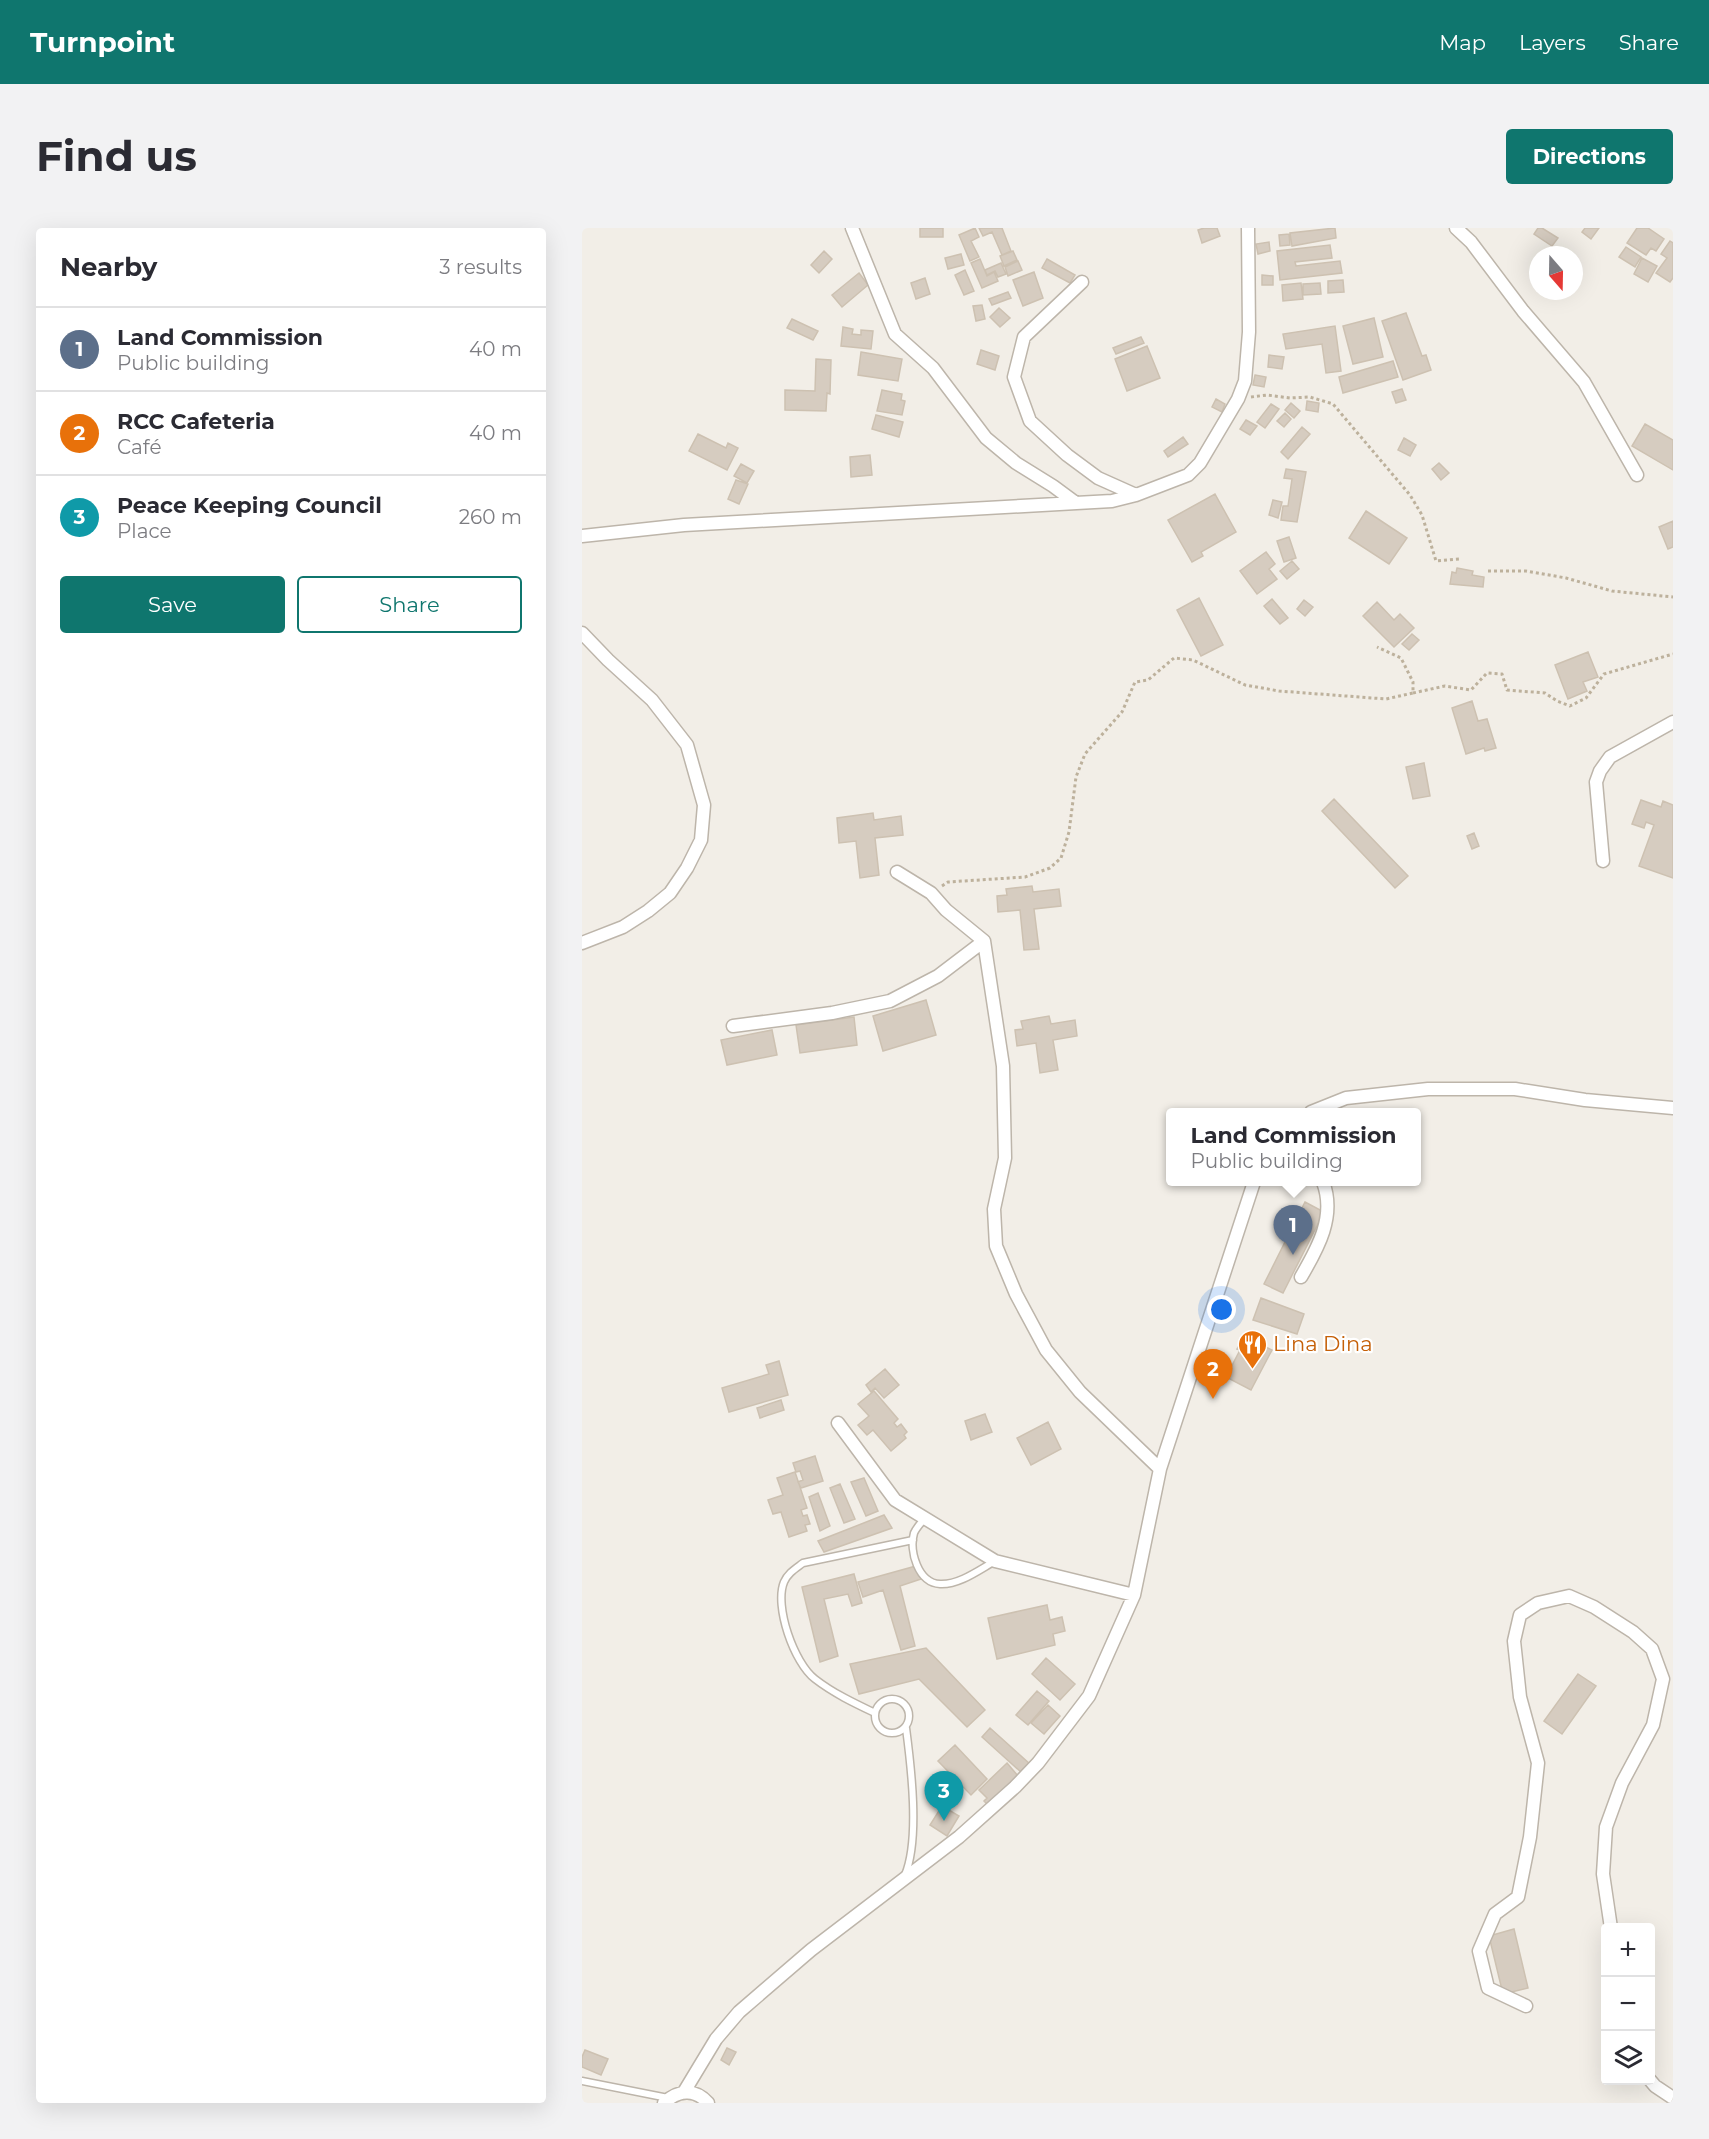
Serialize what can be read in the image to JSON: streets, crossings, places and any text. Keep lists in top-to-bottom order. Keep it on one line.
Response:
{"places":{"restaurant":["Lina Dina"]},"north":"bottom","page":{"header":"Turnpoint","nav":["Map","Layers","Share"],"buttons":["Directions",["Save","Share"]],"title":"Find us","heading":["Nearby","3 results"],"list":[{"mark":"1","name":"Land Commission","note":"Public building","value":"40 m"},{"mark":"2","name":"RCC Cafeteria","note":"Café","value":"40 m"},{"mark":"3","name":"Peace Keeping Council","note":"Place","value":"260 m"}],"popup":["Land Commission","Public building"],"pins":["1","2","3"],"map_buttons":["+","−"]}}
